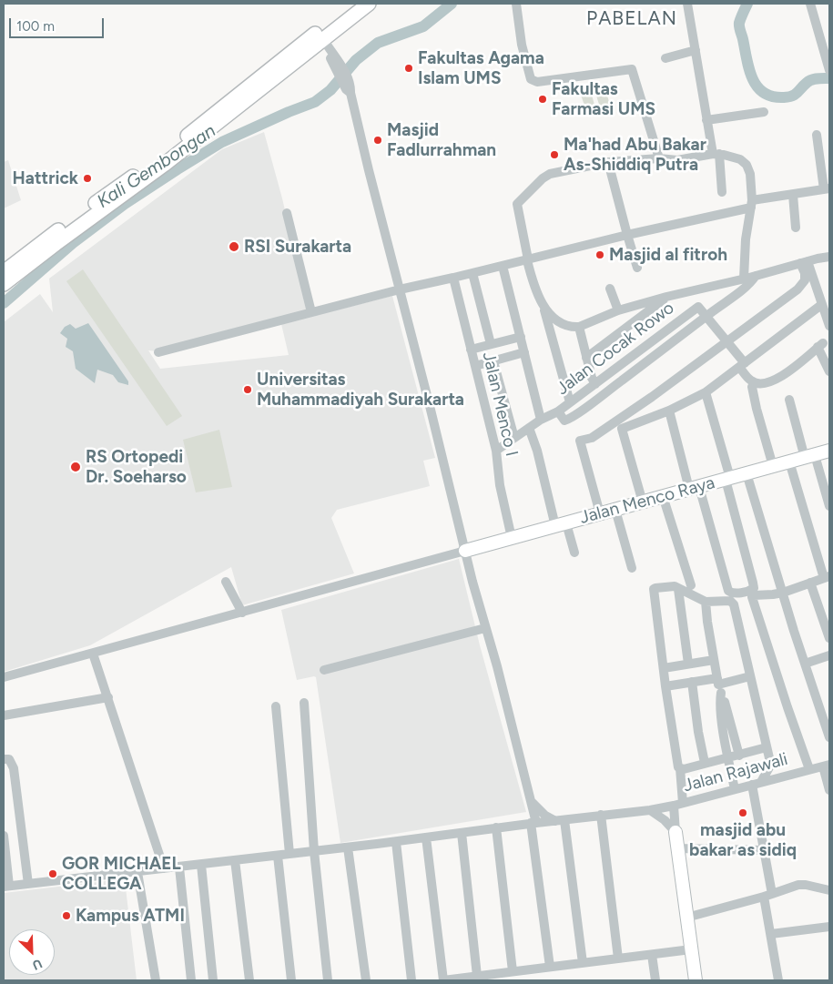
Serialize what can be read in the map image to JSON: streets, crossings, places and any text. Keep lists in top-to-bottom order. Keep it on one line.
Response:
{"streets":{"main road":["Jalan Menco Raya"],"street":["Jalan Cocak Rowo","Jalan Menco I","Jalan Rajawali"]},"crossings":[["Jalan Menco I","Jalan Menco Raya"]],"districts":["PABELAN"],"water":["Kali Gembongan"],"places":["Fakultas Agama Islam UMS","Fakultas Farmasi UMS","Masjid Fadlurrahman","Ma'had Abu Bakar As-Shiddiq Putra","Hattrick","RSI Surakarta","Masjid al fitroh","Universitas Muhammadiyah Surakarta","RS Ortopedi Dr. Soeharso","masjid abu bakar as sidiq","GOR MICHAEL COLLEGA","Kampus ATMI"],"scale_bar":"100 m","north":"bottom right"}
